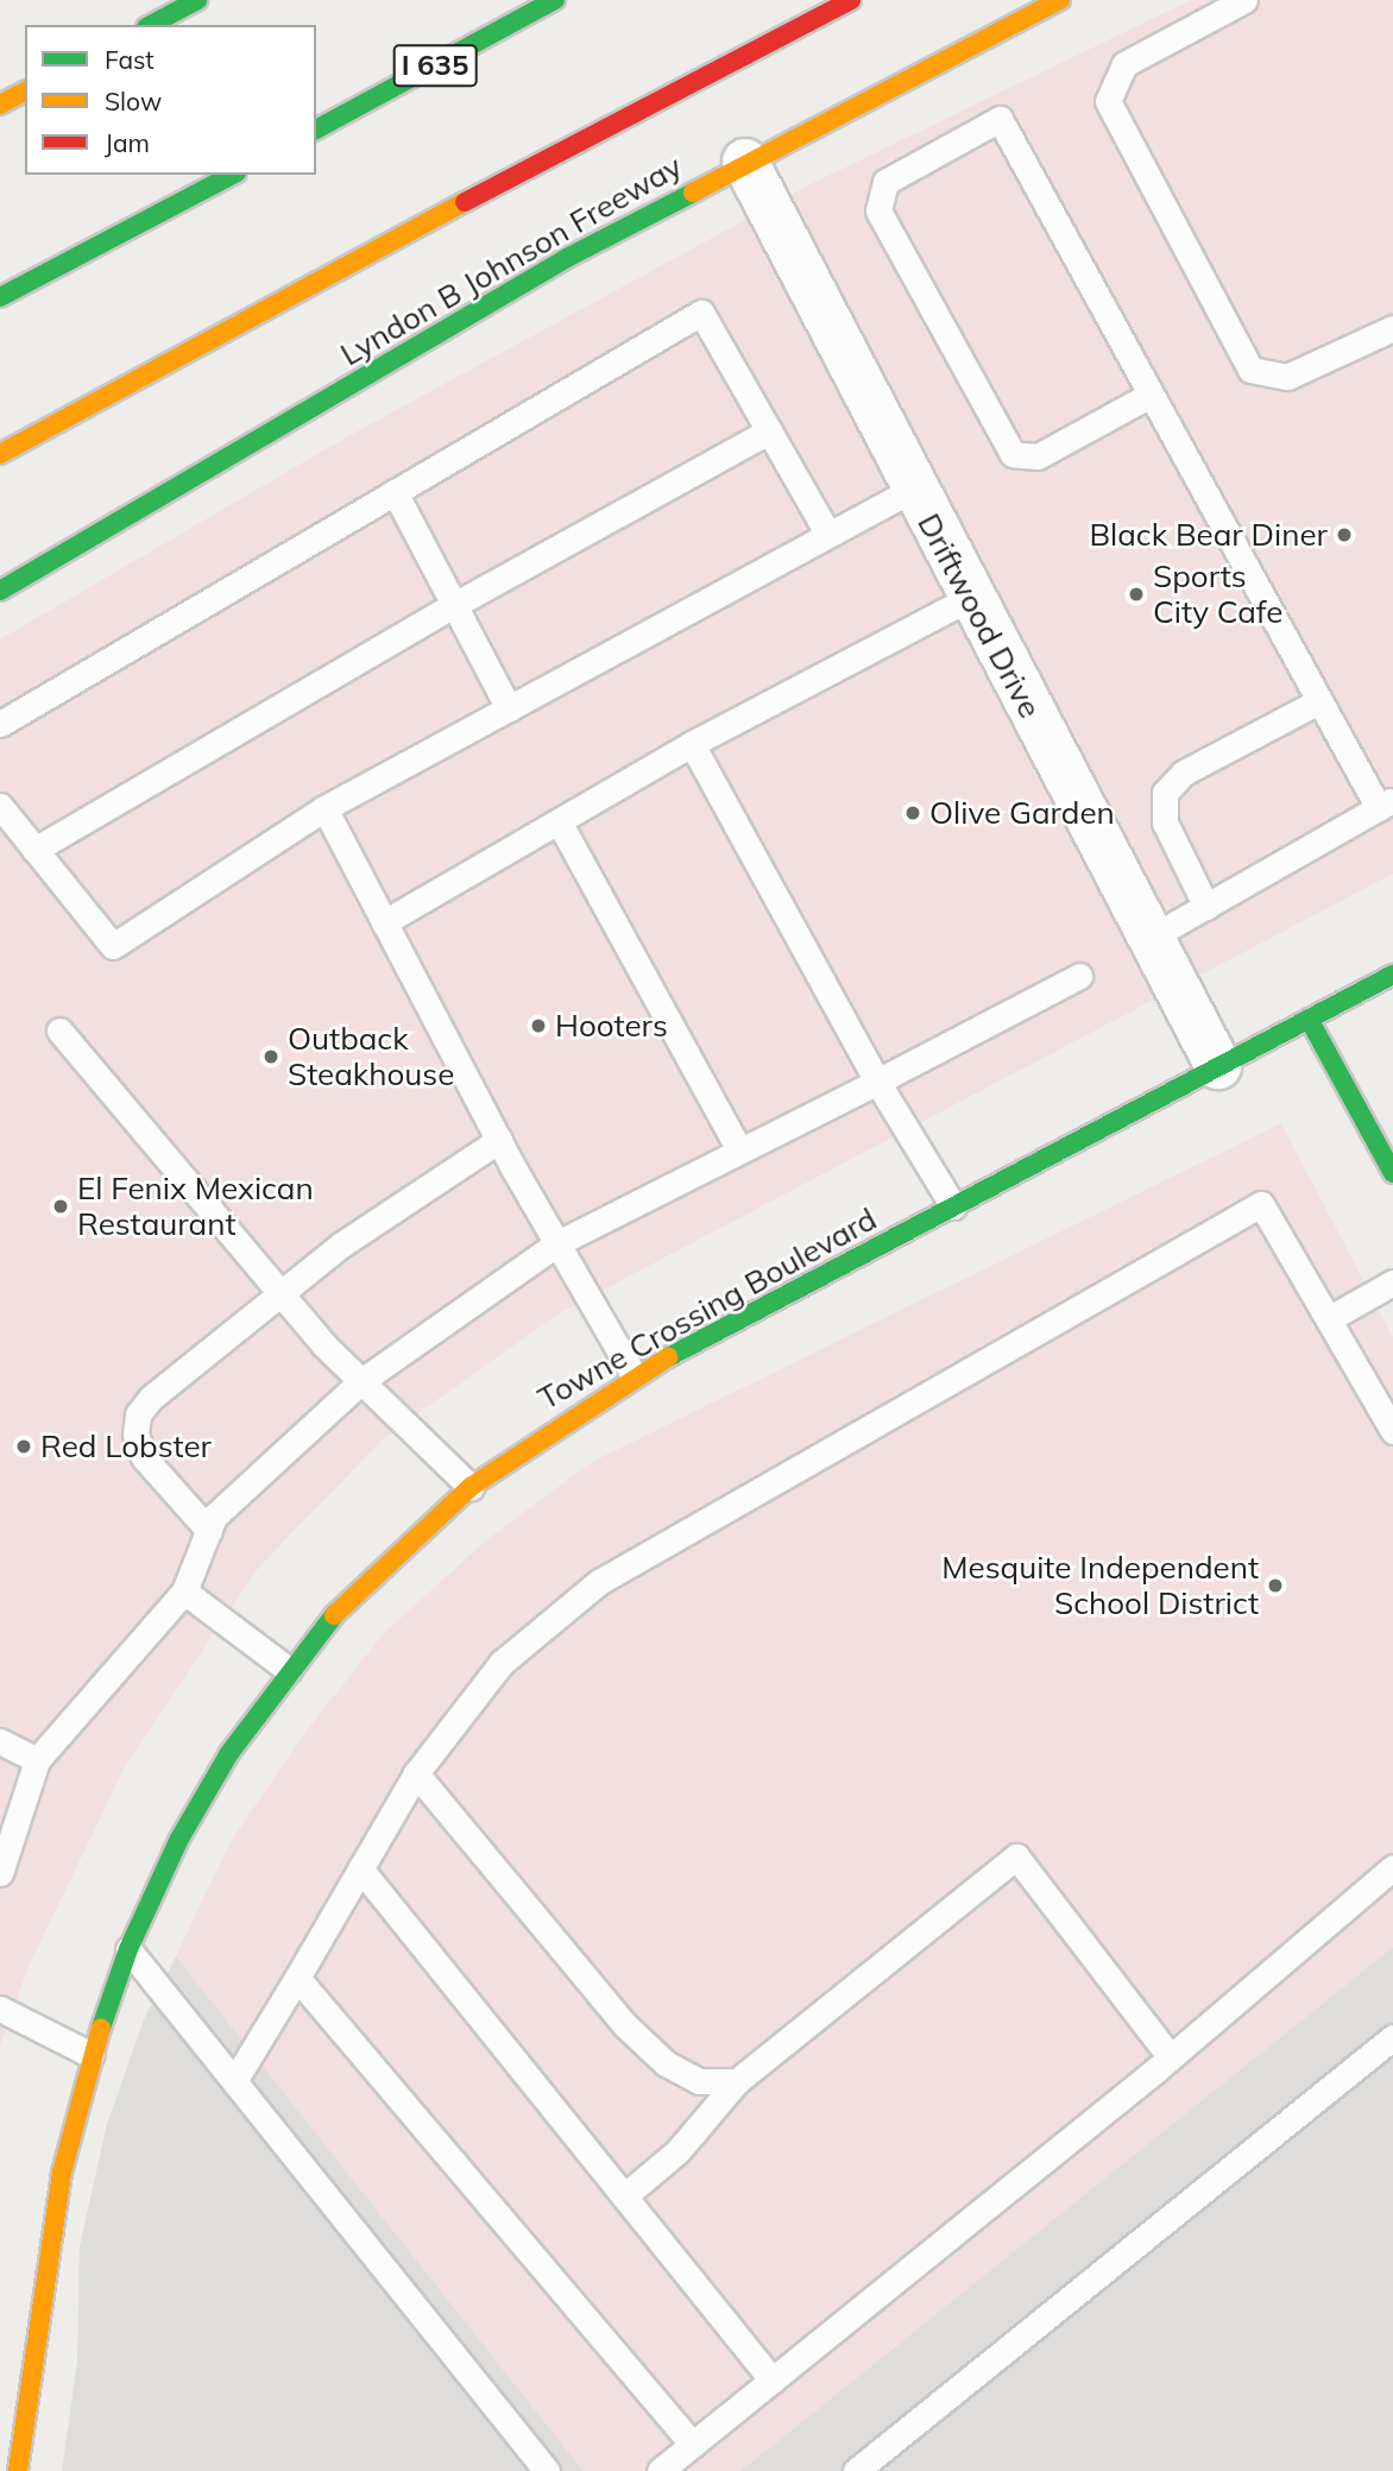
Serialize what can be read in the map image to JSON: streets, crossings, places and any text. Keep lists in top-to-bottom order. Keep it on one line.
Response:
{"streets":{"main road":["I 635","Lyndon B Johnson Freeway","Towne Crossing Boulevard"],"street":["Driftwood Drive"]},"crossings":[["Lyndon B Johnson Freeway","Driftwood Drive"],["Driftwood Drive","Towne Crossing Boulevard"]],"places":["Black Bear Diner","Sports City Cafe","Olive Garden","Hooters","Outback Steakhouse","El Fenix Mexican Restaurant","Red Lobster","Mesquite Independent School District"],"legend":["Fast","Slow","Jam"]}
